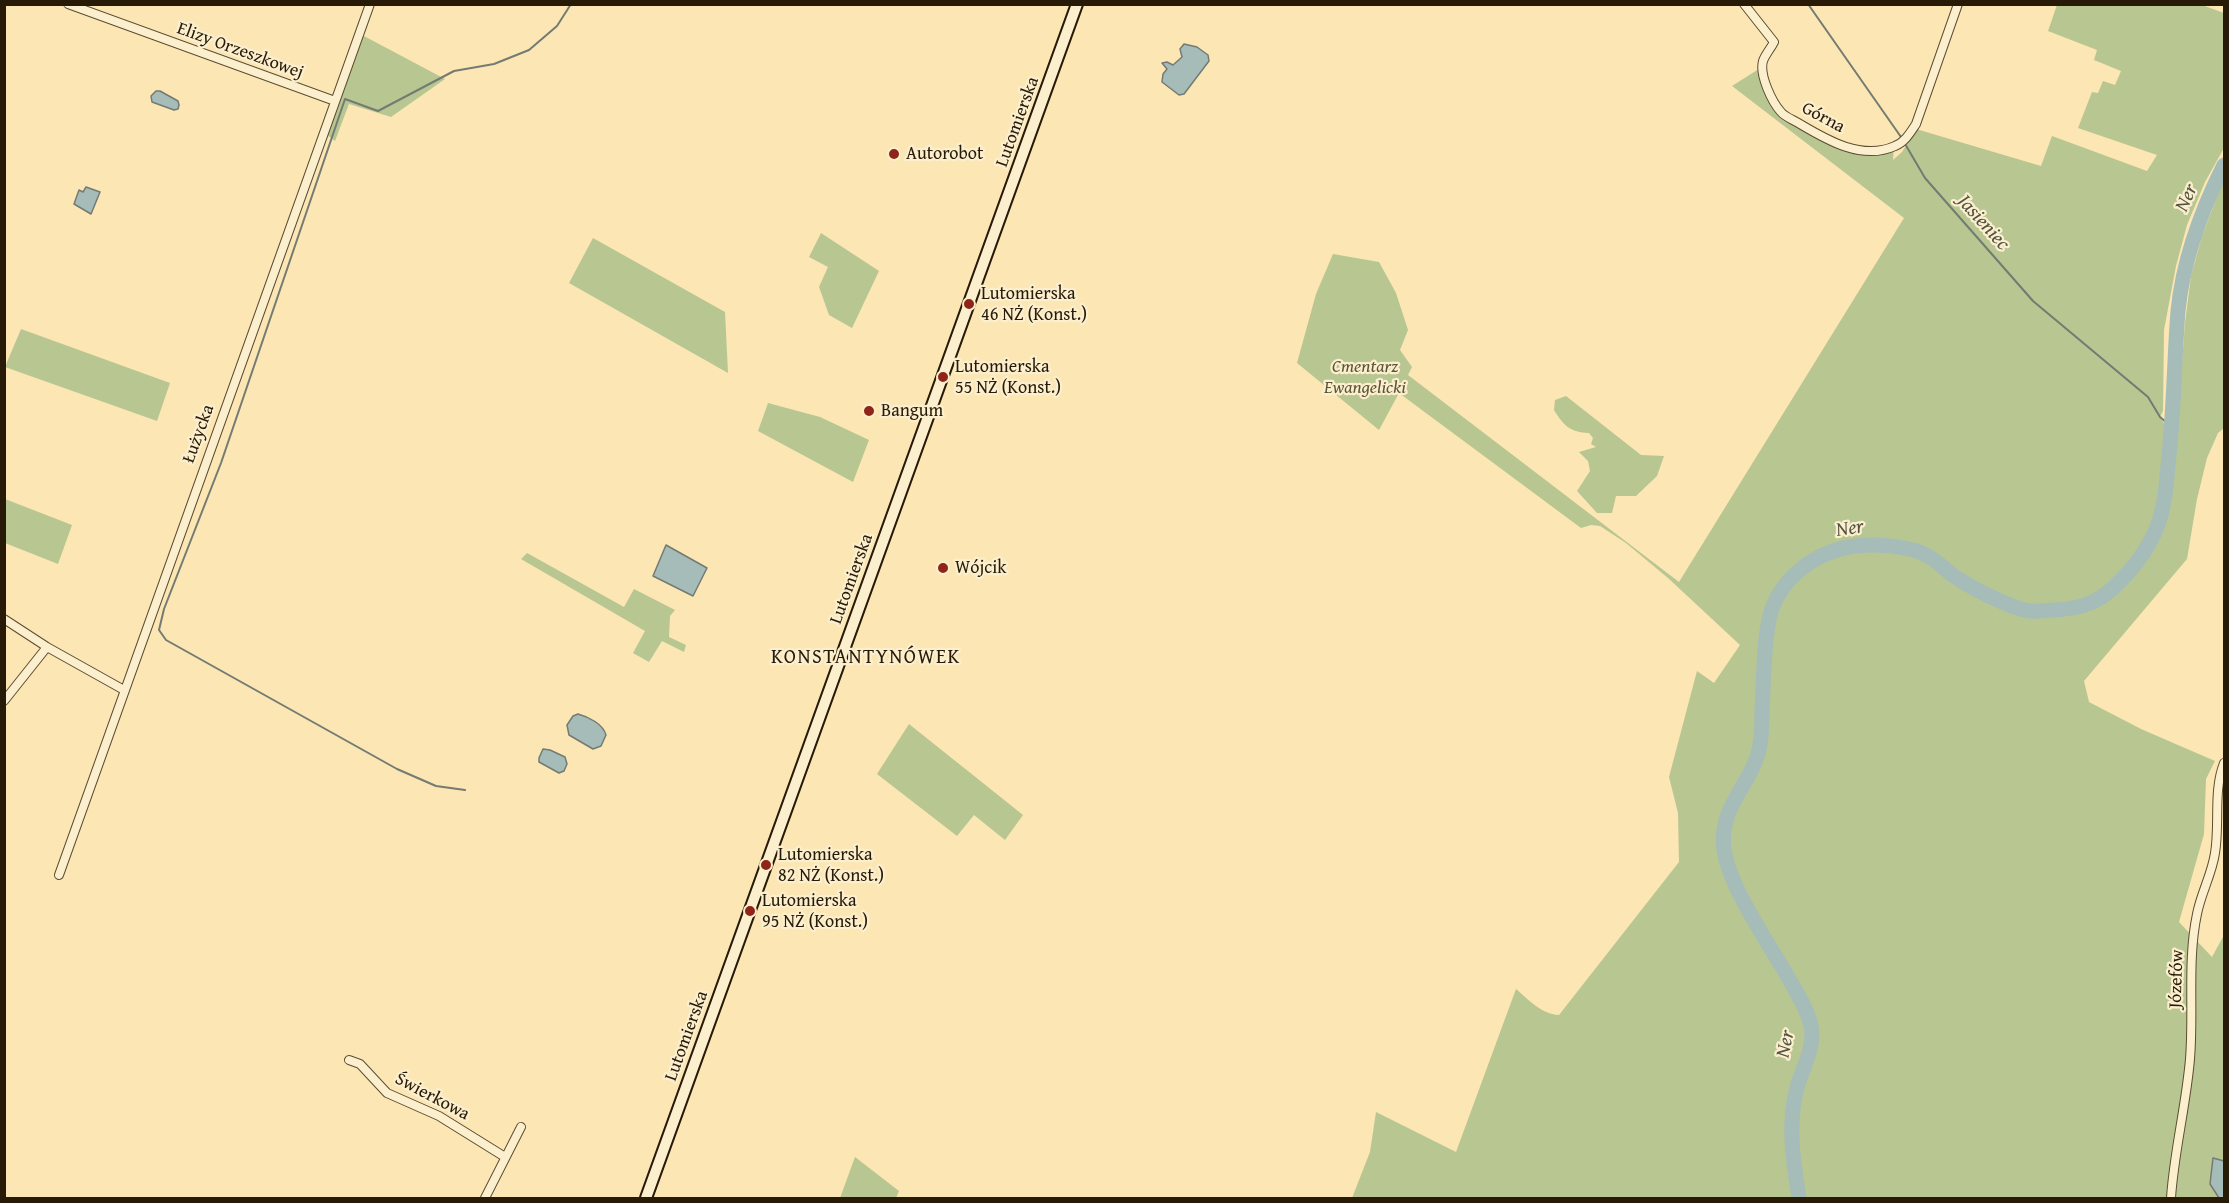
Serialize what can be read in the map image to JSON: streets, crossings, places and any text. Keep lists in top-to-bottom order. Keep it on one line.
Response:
{"streets":{"main road":["Lutomierska"],"street":["Elizy Orzeszkowej","Górna","Łużycka","Józefów","Świerkowa"]},"crossings":[["Elizy Orzeszkowej","Łużycka"]],"districts":["KONSTANTYNÓWEK"],"water":["Ner","Jasieniec"],"parks":["Cmentarz Ewangelicki"],"places":["Autorobot","Lutomierska 46 NŻ (Konst.)","Lutomierska 55 NŻ (Konst.)","Bangum","Wójcik","Lutomierska 82 NŻ (Konst.)","Lutomierska 95 NŻ (Konst.)"]}
